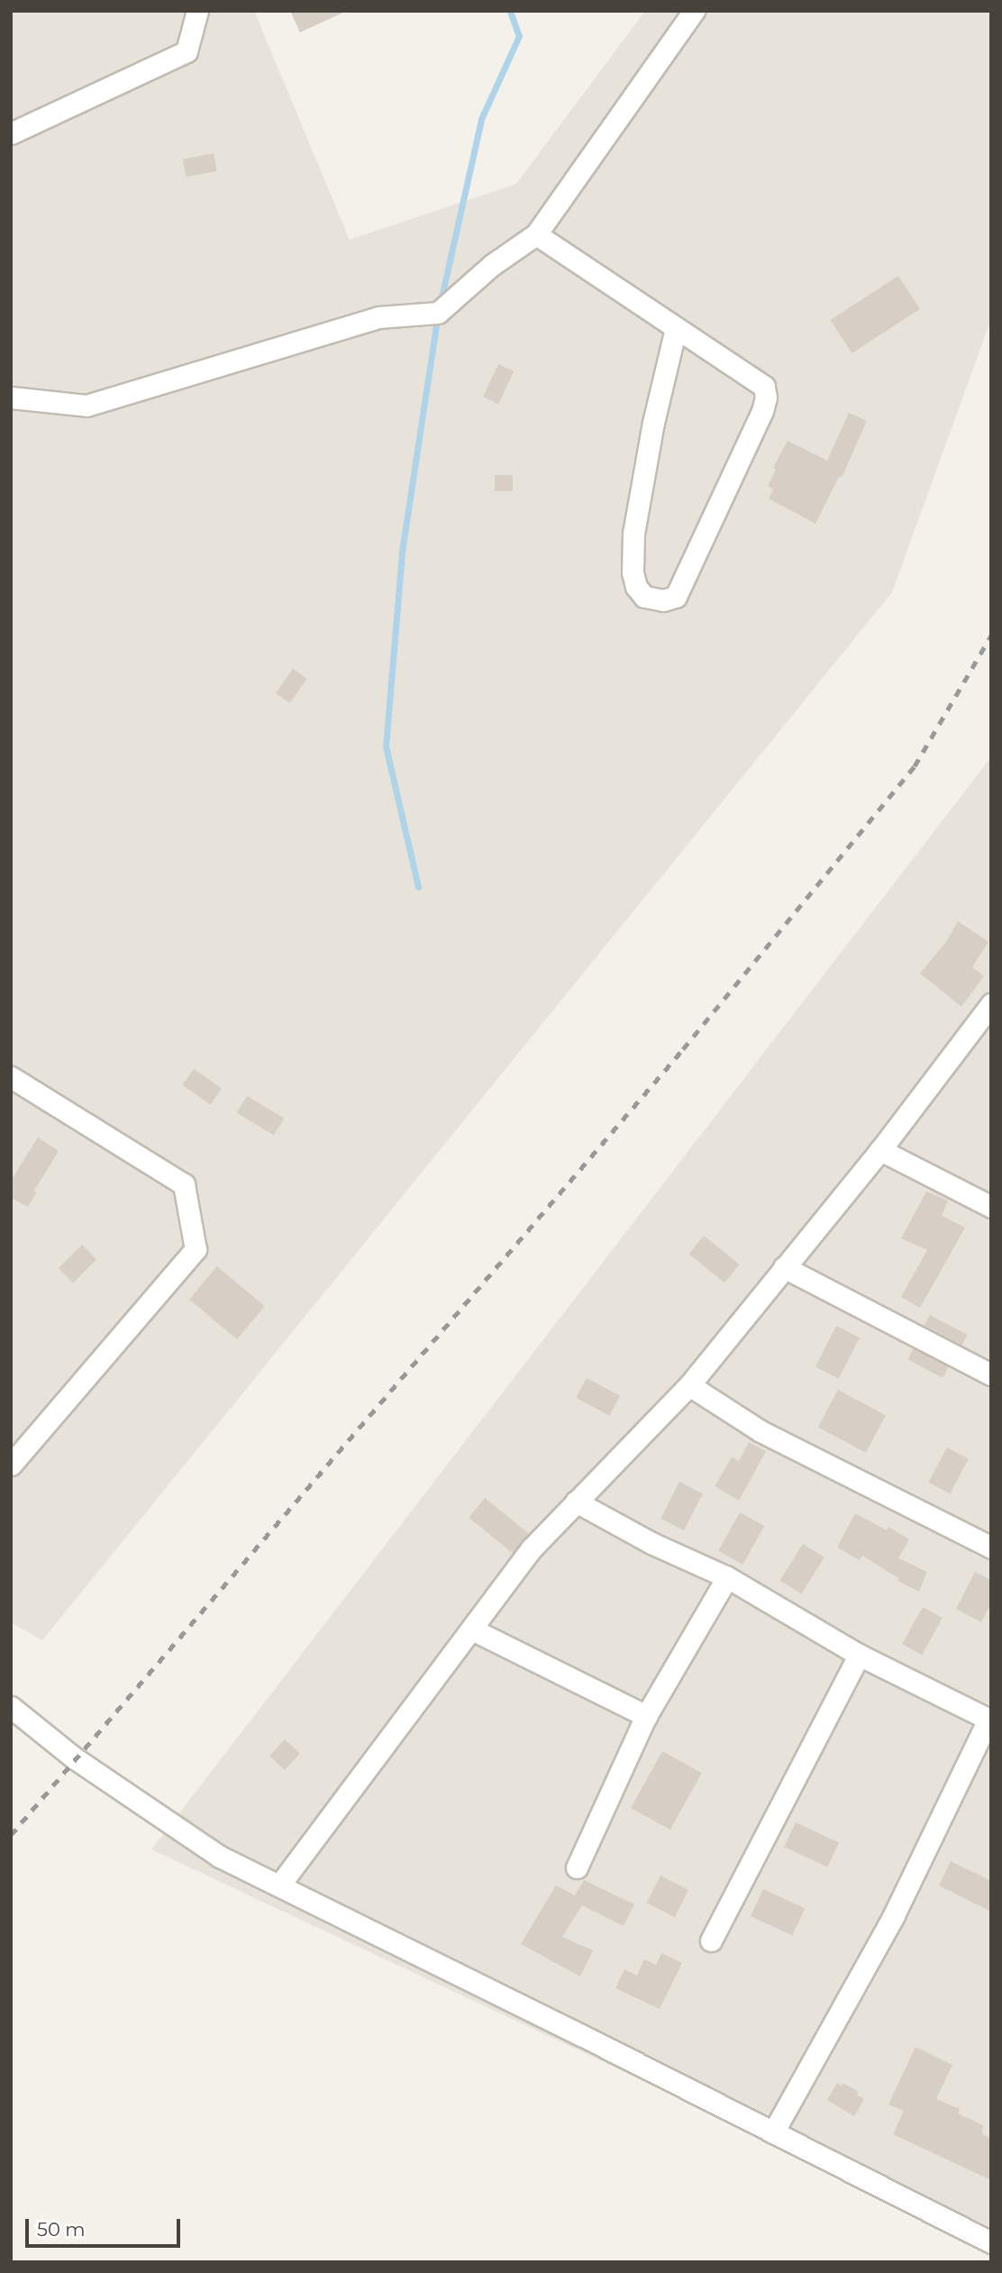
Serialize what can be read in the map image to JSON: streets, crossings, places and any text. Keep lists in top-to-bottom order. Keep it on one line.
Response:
{"scale_bar":"50 m"}
